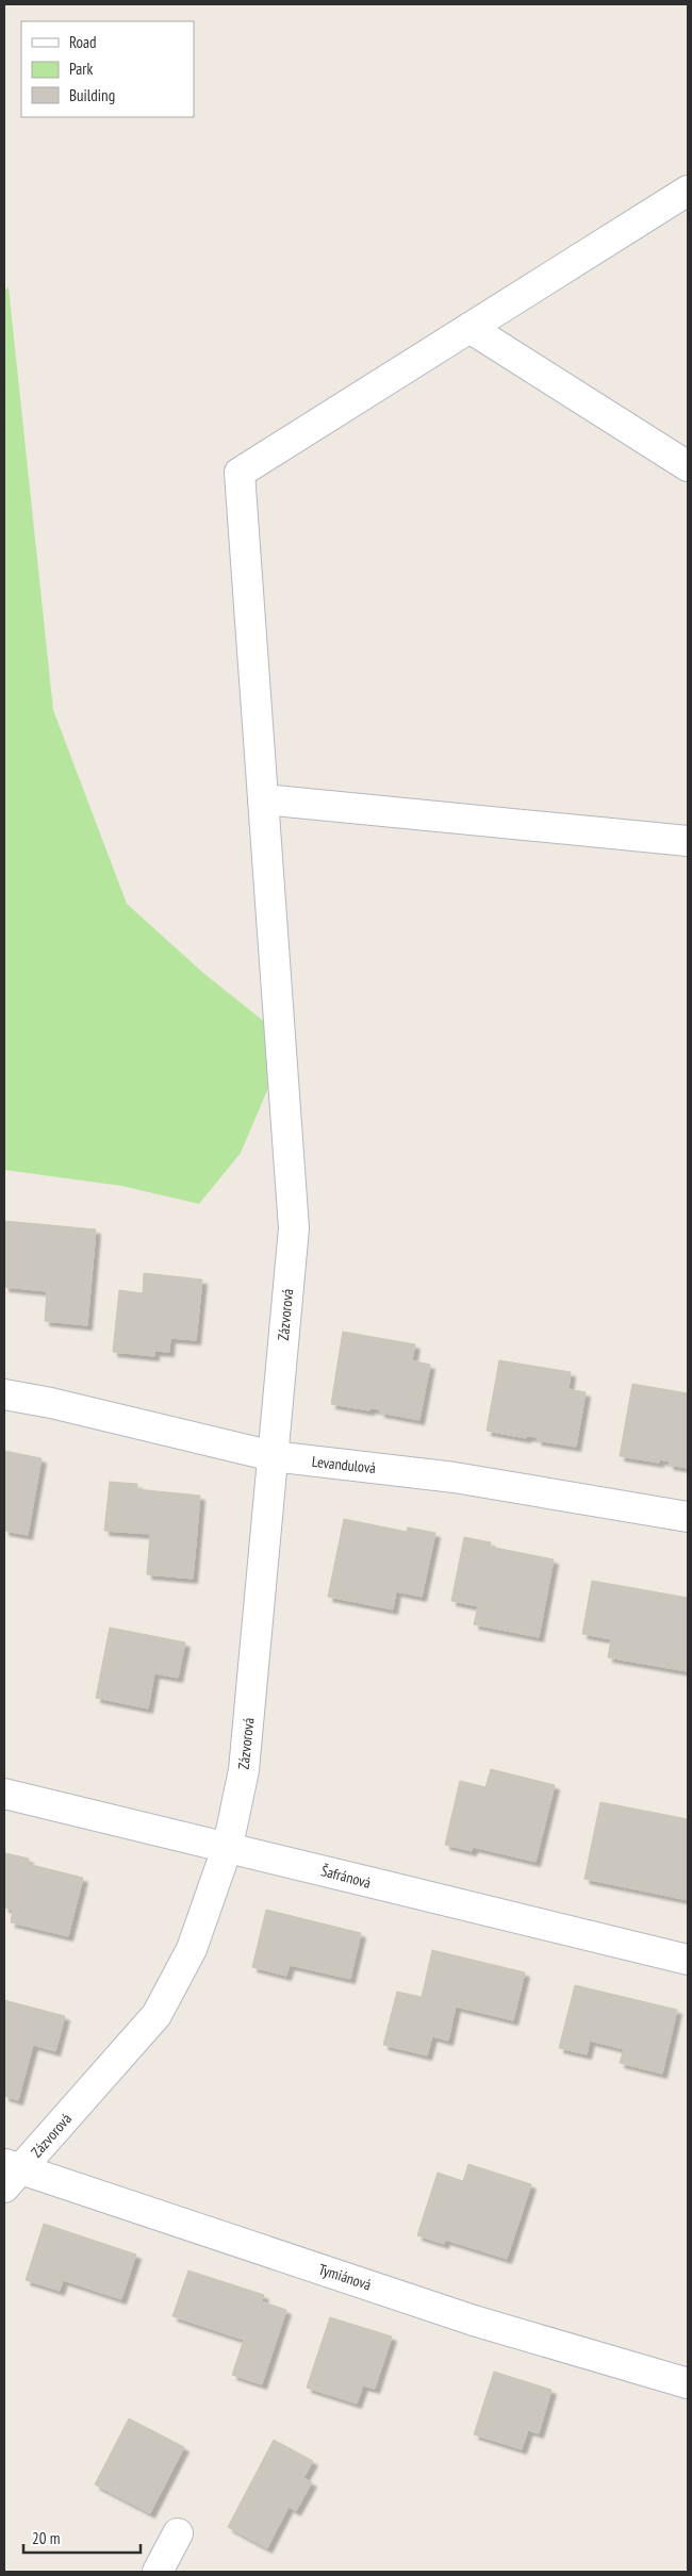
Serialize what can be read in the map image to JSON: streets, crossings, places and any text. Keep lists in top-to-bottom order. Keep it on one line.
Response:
{"streets":{"street":["Zázvorová","Levandulová","Šafránová","Tymiánová"]},"crossings":[["Zázvorová","Levandulová"],["Zázvorová","Šafránová"],["Zázvorová","Tymiánová"]],"legend":["Road","Park","Building"],"scale_bar":"20 m"}
